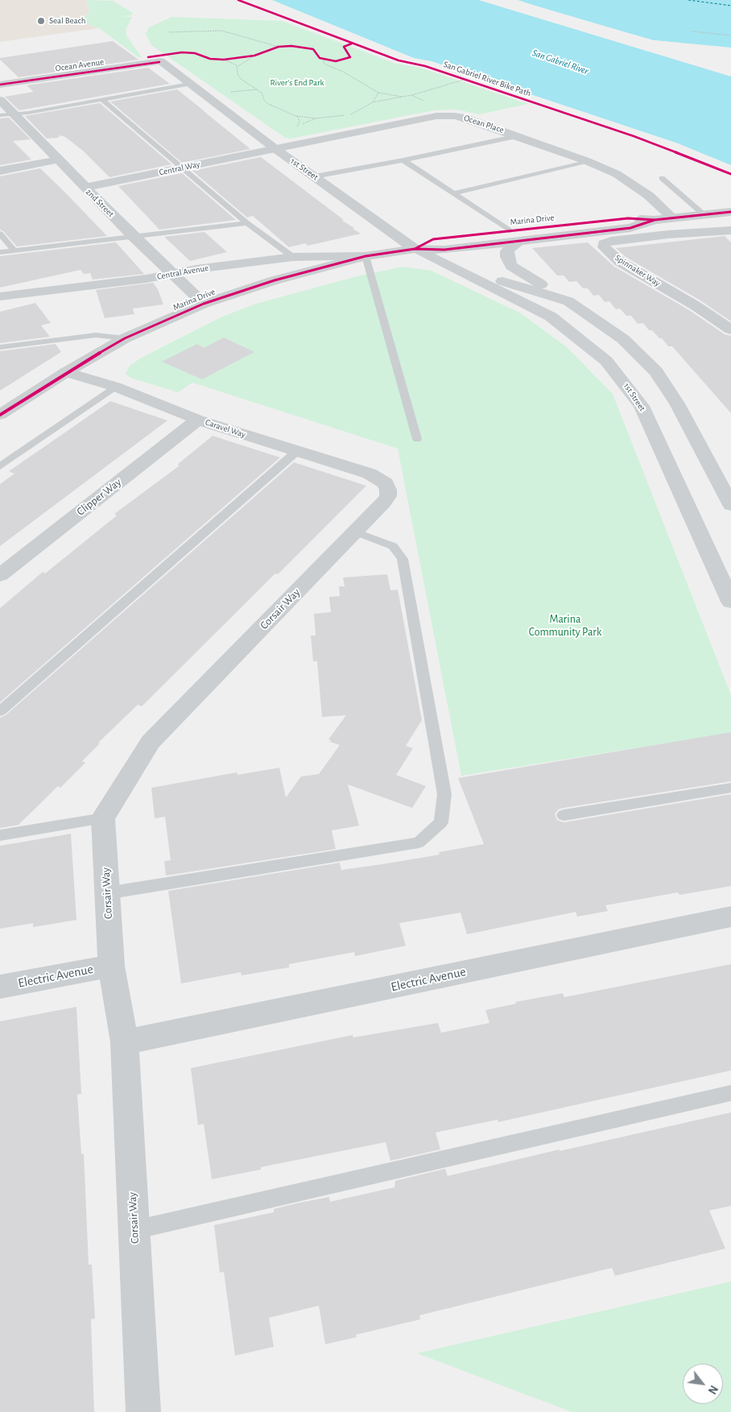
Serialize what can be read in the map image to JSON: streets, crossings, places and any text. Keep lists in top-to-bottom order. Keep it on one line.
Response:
{"streets":{"main road":["1st Street","Marina Drive"],"street":["Ocean Avenue","Ocean Place","Central Way","2nd Street","Spinnaker Way","Central Avenue","Caravel Way","Clipper Way","Corsair Way","Electric Avenue"],"cycle path":["San Gabriel River Bike Path"]},"crossings":[["Ocean Avenue","1st Street"],["Ocean Place","Central Way"],["Ocean Place","1st Street"],["Ocean Place","Marina Drive"],["Central Way","1st Street"],["Central Way","2nd Street"],["1st Street","Marina Drive"],["2nd Street","Marina Drive"],["2nd Street","Central Avenue"],["Marina Drive","Central Avenue"],["Marina Drive","Caravel Way"],["Caravel Way","Clipper Way"],["Caravel Way","Corsair Way"],["Corsair Way","Electric Avenue"]],"water":["San Gabriel River"],"parks":["River's End Park","Marina Community Park"],"places":["Seal Beach"],"north":"bottom right"}
